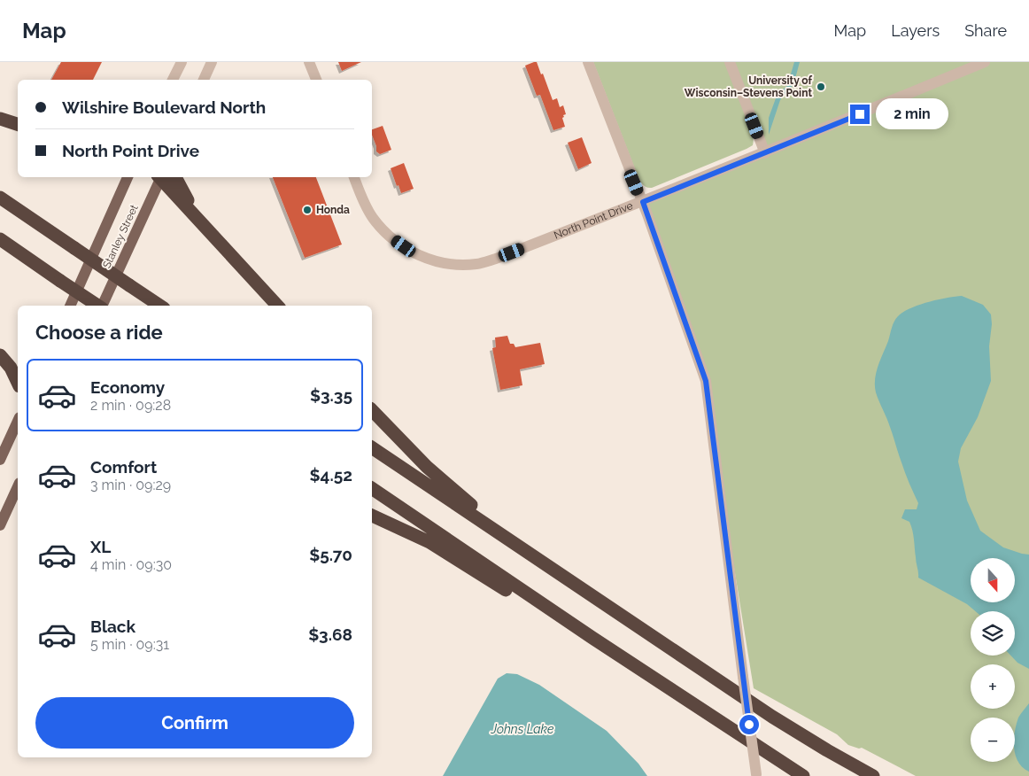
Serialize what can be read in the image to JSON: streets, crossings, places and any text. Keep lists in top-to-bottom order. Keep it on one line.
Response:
{"streets":{"main road":["Stanley Street"],"street":["North Point Drive"]},"water":["Johns Lake"],"places":["University of Wisconsin–Stevens Point","Honda"],"north":"bottom","page":{"header":"Map","nav":["Map","Layers","Share"],"banner":["Wilshire Boulevard North","North Point Drive"],"bubble":"2 min","heading":"Choose a ride","list":[{"name":"Economy","note":"2 min · 09:28","value":"$3.35"},{"name":"Comfort","note":"3 min · 09:29","value":"$4.52"},{"name":"XL","note":"4 min · 09:30","value":"$5.70"},{"name":"Black","note":"5 min · 09:31","value":"$3.68"}],"map_buttons":["+","−"],"buttons":"Confirm"}}
